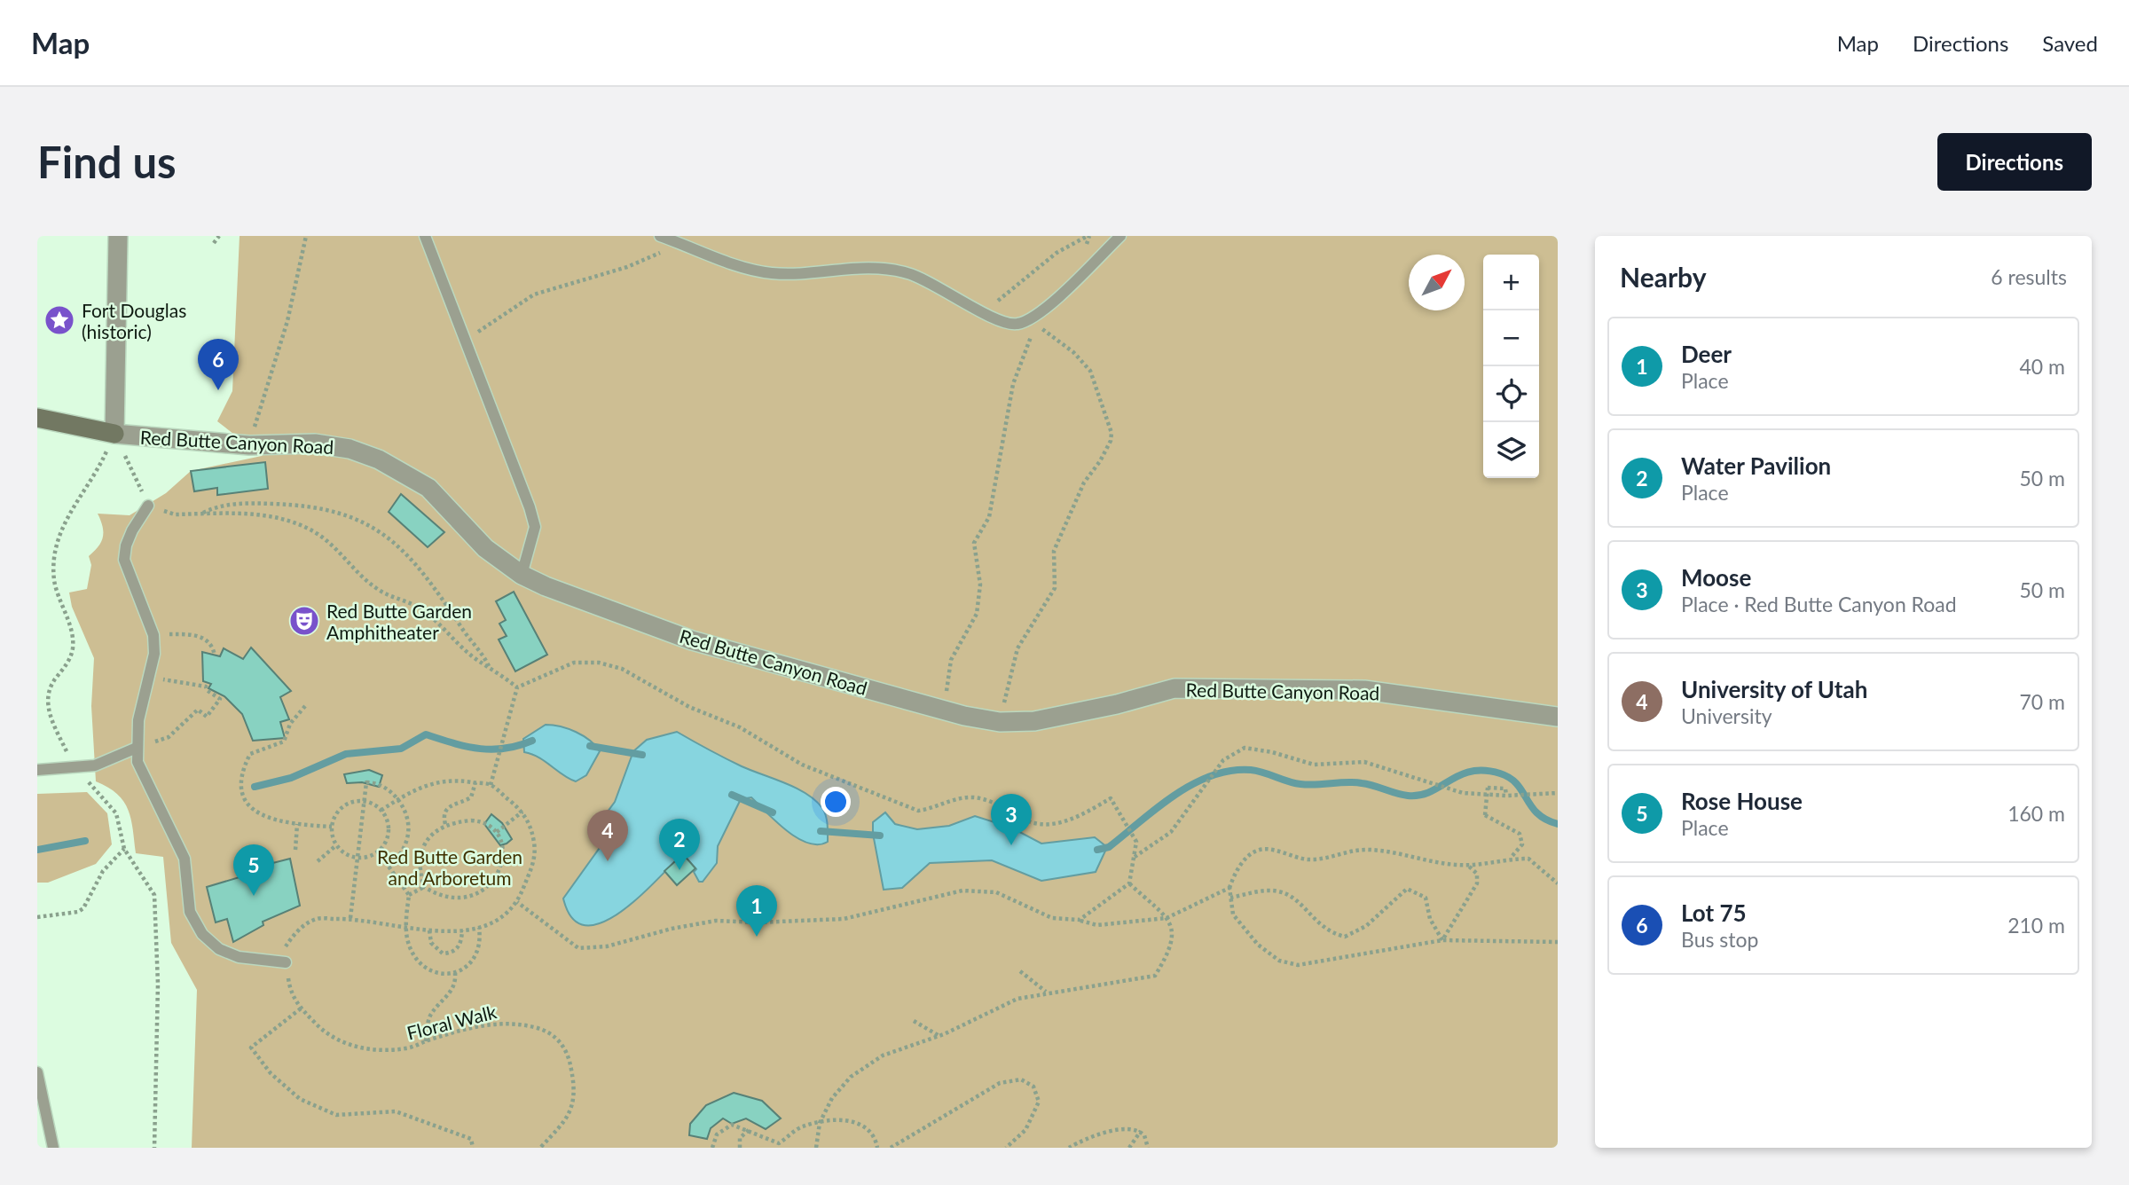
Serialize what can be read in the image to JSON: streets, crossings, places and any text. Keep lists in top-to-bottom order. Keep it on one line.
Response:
{"streets":{"street":["Red Butte Canyon Road"],"path":["Floral Walk"]},"parks":["Red Butte Garden and Arboretum"],"places":{"place":["Fort Douglas (historic)"],"theatre":["Red Butte Garden Amphitheater"]},"north":"top right","page":{"header":"Map","nav":["Map","Directions","Saved"],"buttons":"Directions","title":"Find us","heading":["Nearby","6 results"],"map_buttons":["+","−"],"list":[{"mark":"1","name":"Deer","note":"Place","value":"40 m"},{"mark":"2","name":"Water Pavilion","note":"Place","value":"50 m"},{"mark":"3","name":"Moose","note":"Place · Red Butte Canyon Road","value":"50 m"},{"mark":"4","name":"University of Utah","note":"University","value":"70 m"},{"mark":"5","name":"Rose House","note":"Place","value":"160 m"},{"mark":"6","name":"Lot 75","note":"Bus stop","value":"210 m"}],"pins":["6","3","4","2","5","1"]}}
